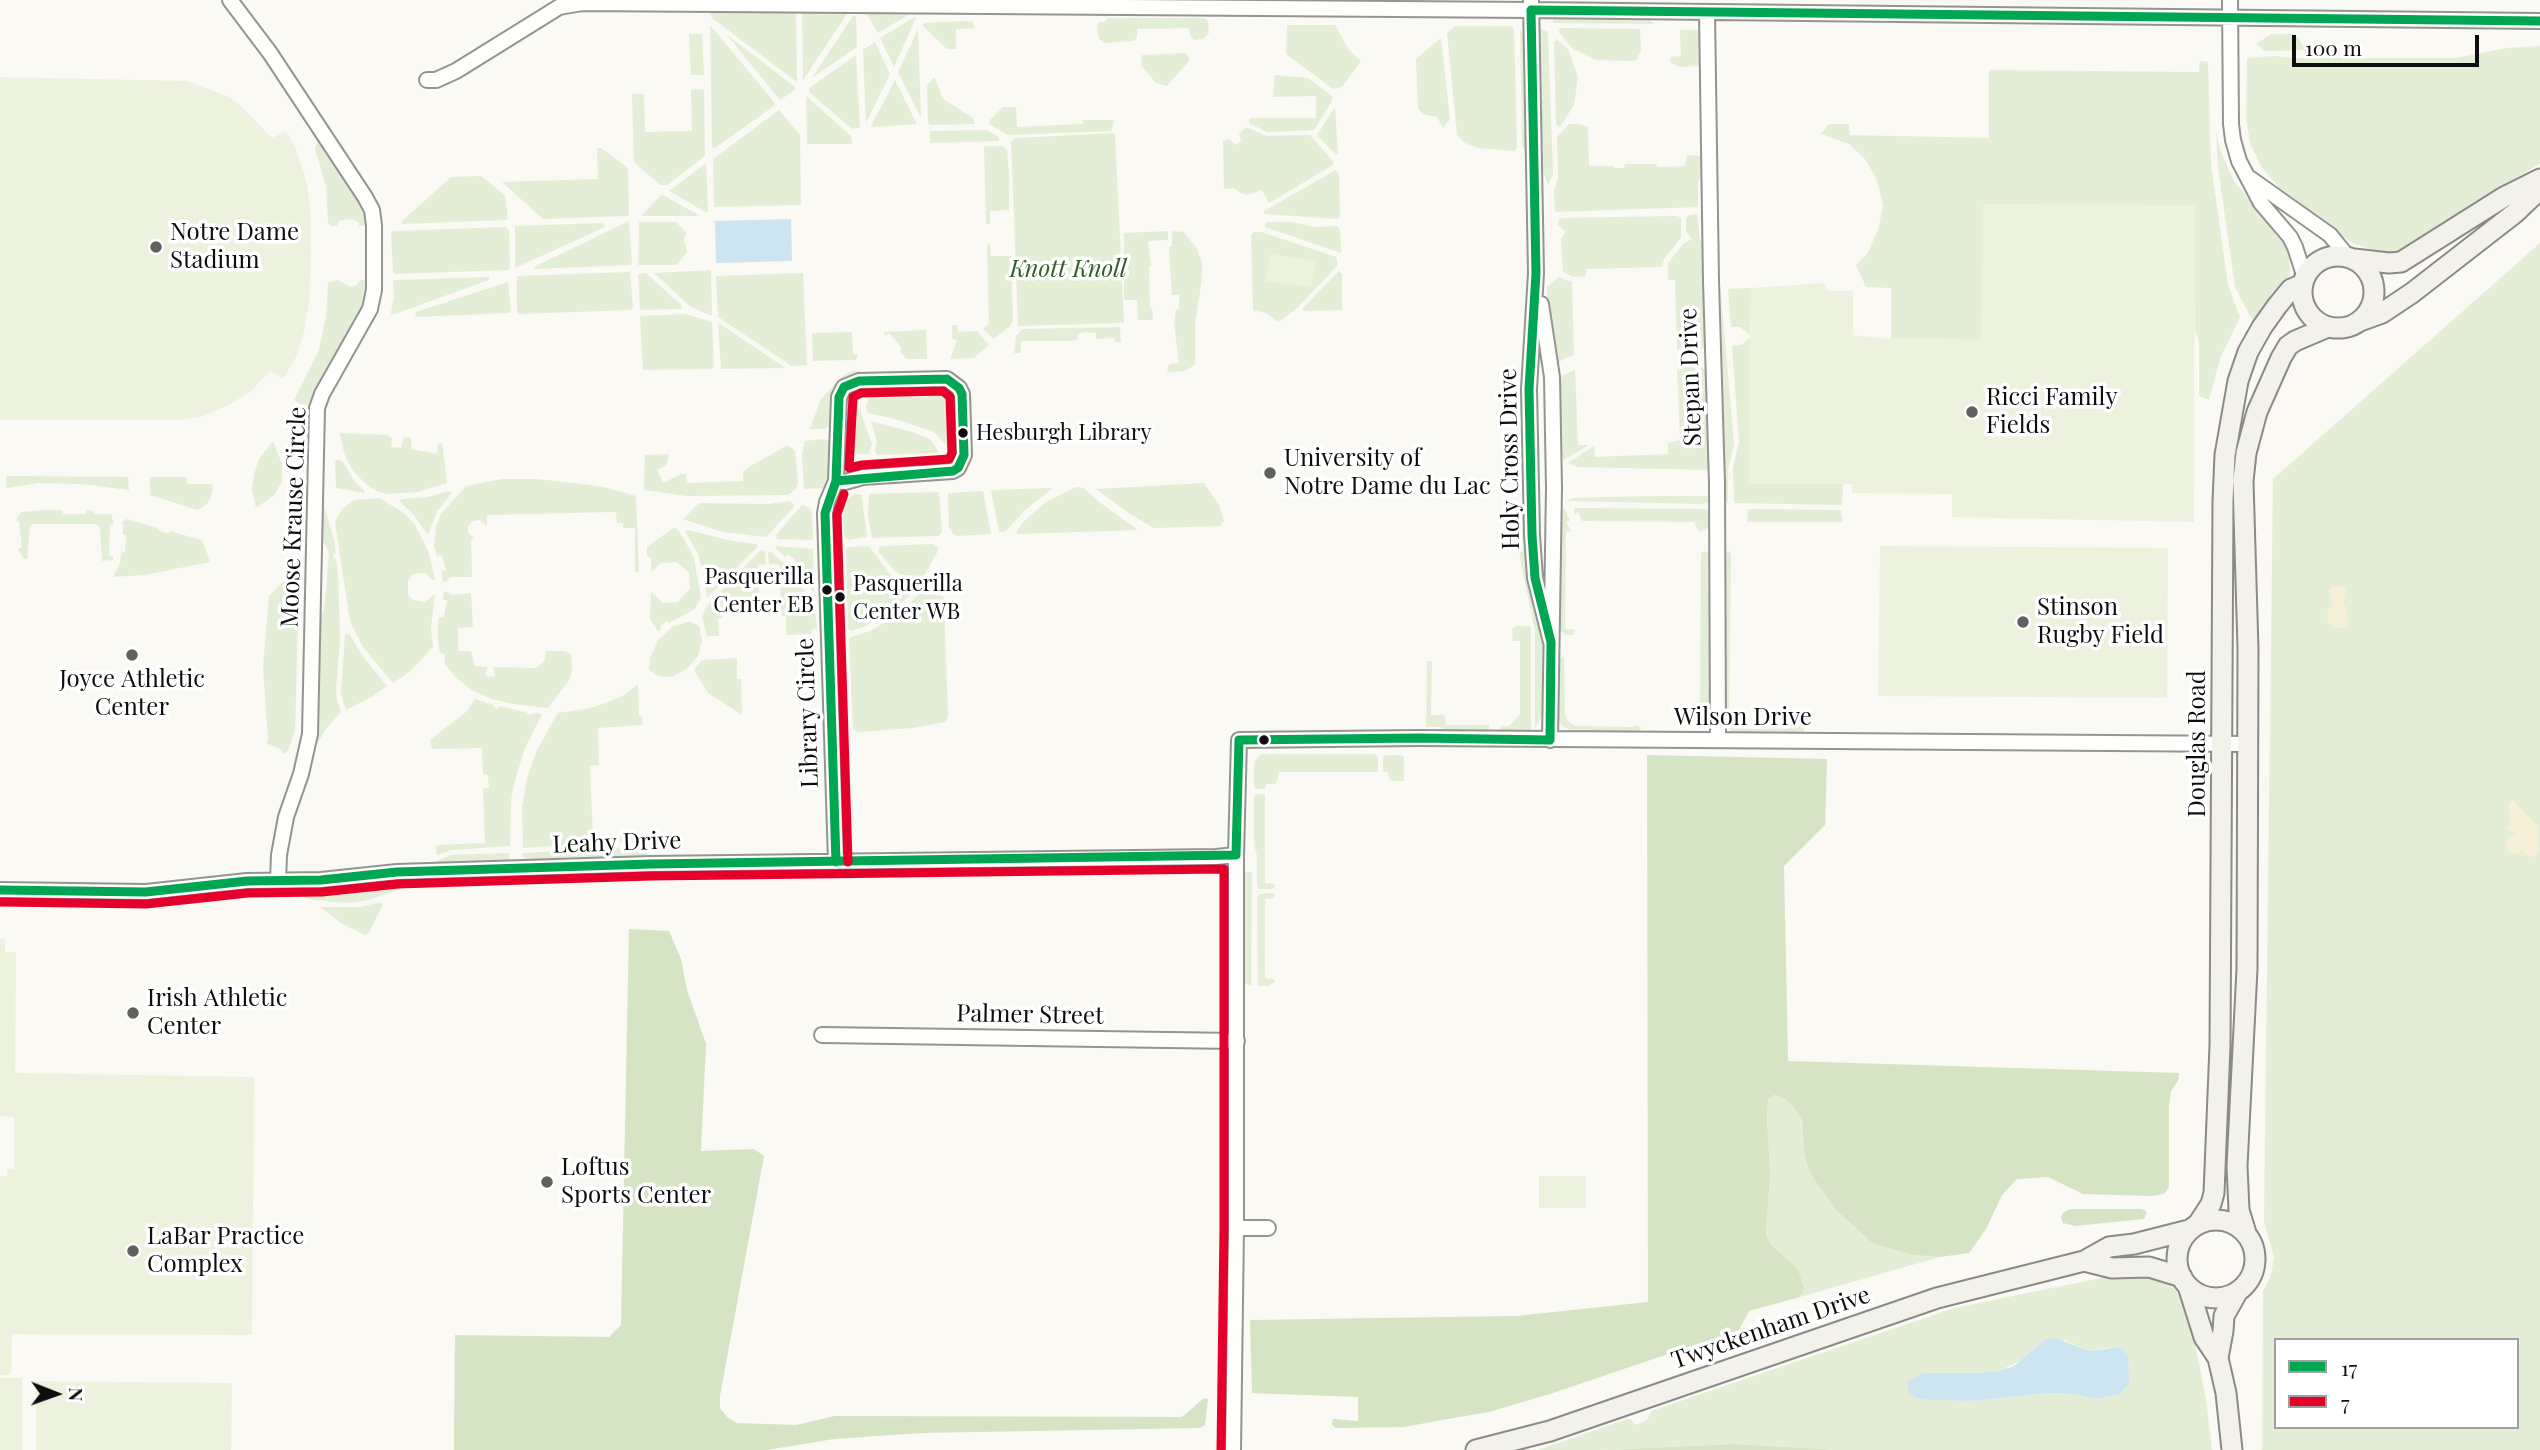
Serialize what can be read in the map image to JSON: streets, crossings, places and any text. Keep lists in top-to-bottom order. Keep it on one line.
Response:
{"streets":{"street":["Stepan Drive","Holy Cross Drive","Moose Krause Circle","Library Circle","Wilson Drive","Douglas Road","Leahy Drive","Palmer Street","Twyckenham Drive"]},"crossings":[["Stepan Drive","Wilson Drive"],["Holy Cross Drive","Wilson Drive"],["Moose Krause Circle","Leahy Drive"],["Library Circle","Leahy Drive"],["Wilson Drive","Douglas Road"],["Wilson Drive","Leahy Drive"],["Douglas Road","Twyckenham Drive"]],"parks":["Knott Knoll"],"places":["Notre Dame Stadium","Ricci Family Fields","Hesburgh Library","University of Notre Dame du Lac","Pasquerilla Center EB","Pasquerilla Center WB","Stinson Rugby Field","Joyce Athletic Center","Irish Athletic Center","Loftus Sports Center","LaBar Practice Complex"],"lines":["transit line 17","transit line 7"],"legend":["17","7"],"scale_bar":"100 m","north":"right"}
